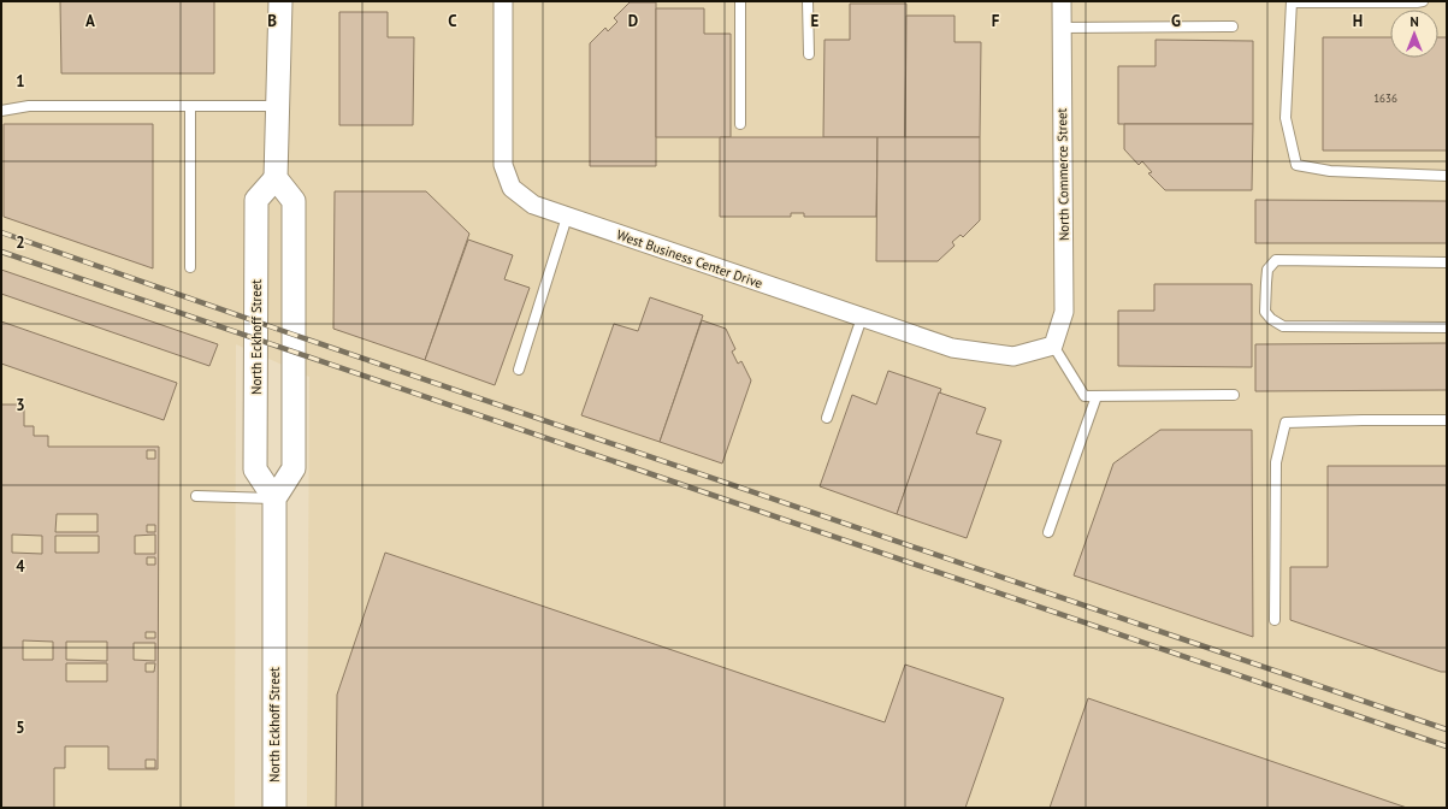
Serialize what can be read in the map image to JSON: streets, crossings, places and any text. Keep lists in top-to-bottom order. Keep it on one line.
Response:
{"streets":{"street":["North Commerce Street","West Business Center Drive","North Eckhoff Street"]},"crossings":[["North Commerce Street","West Business Center Drive"]],"house_numbers":["1636"],"north":"top","grid":{"columns":["A","B","C","D","E","F","G","H"],"rows":["1","2","3","4","5"]}}
